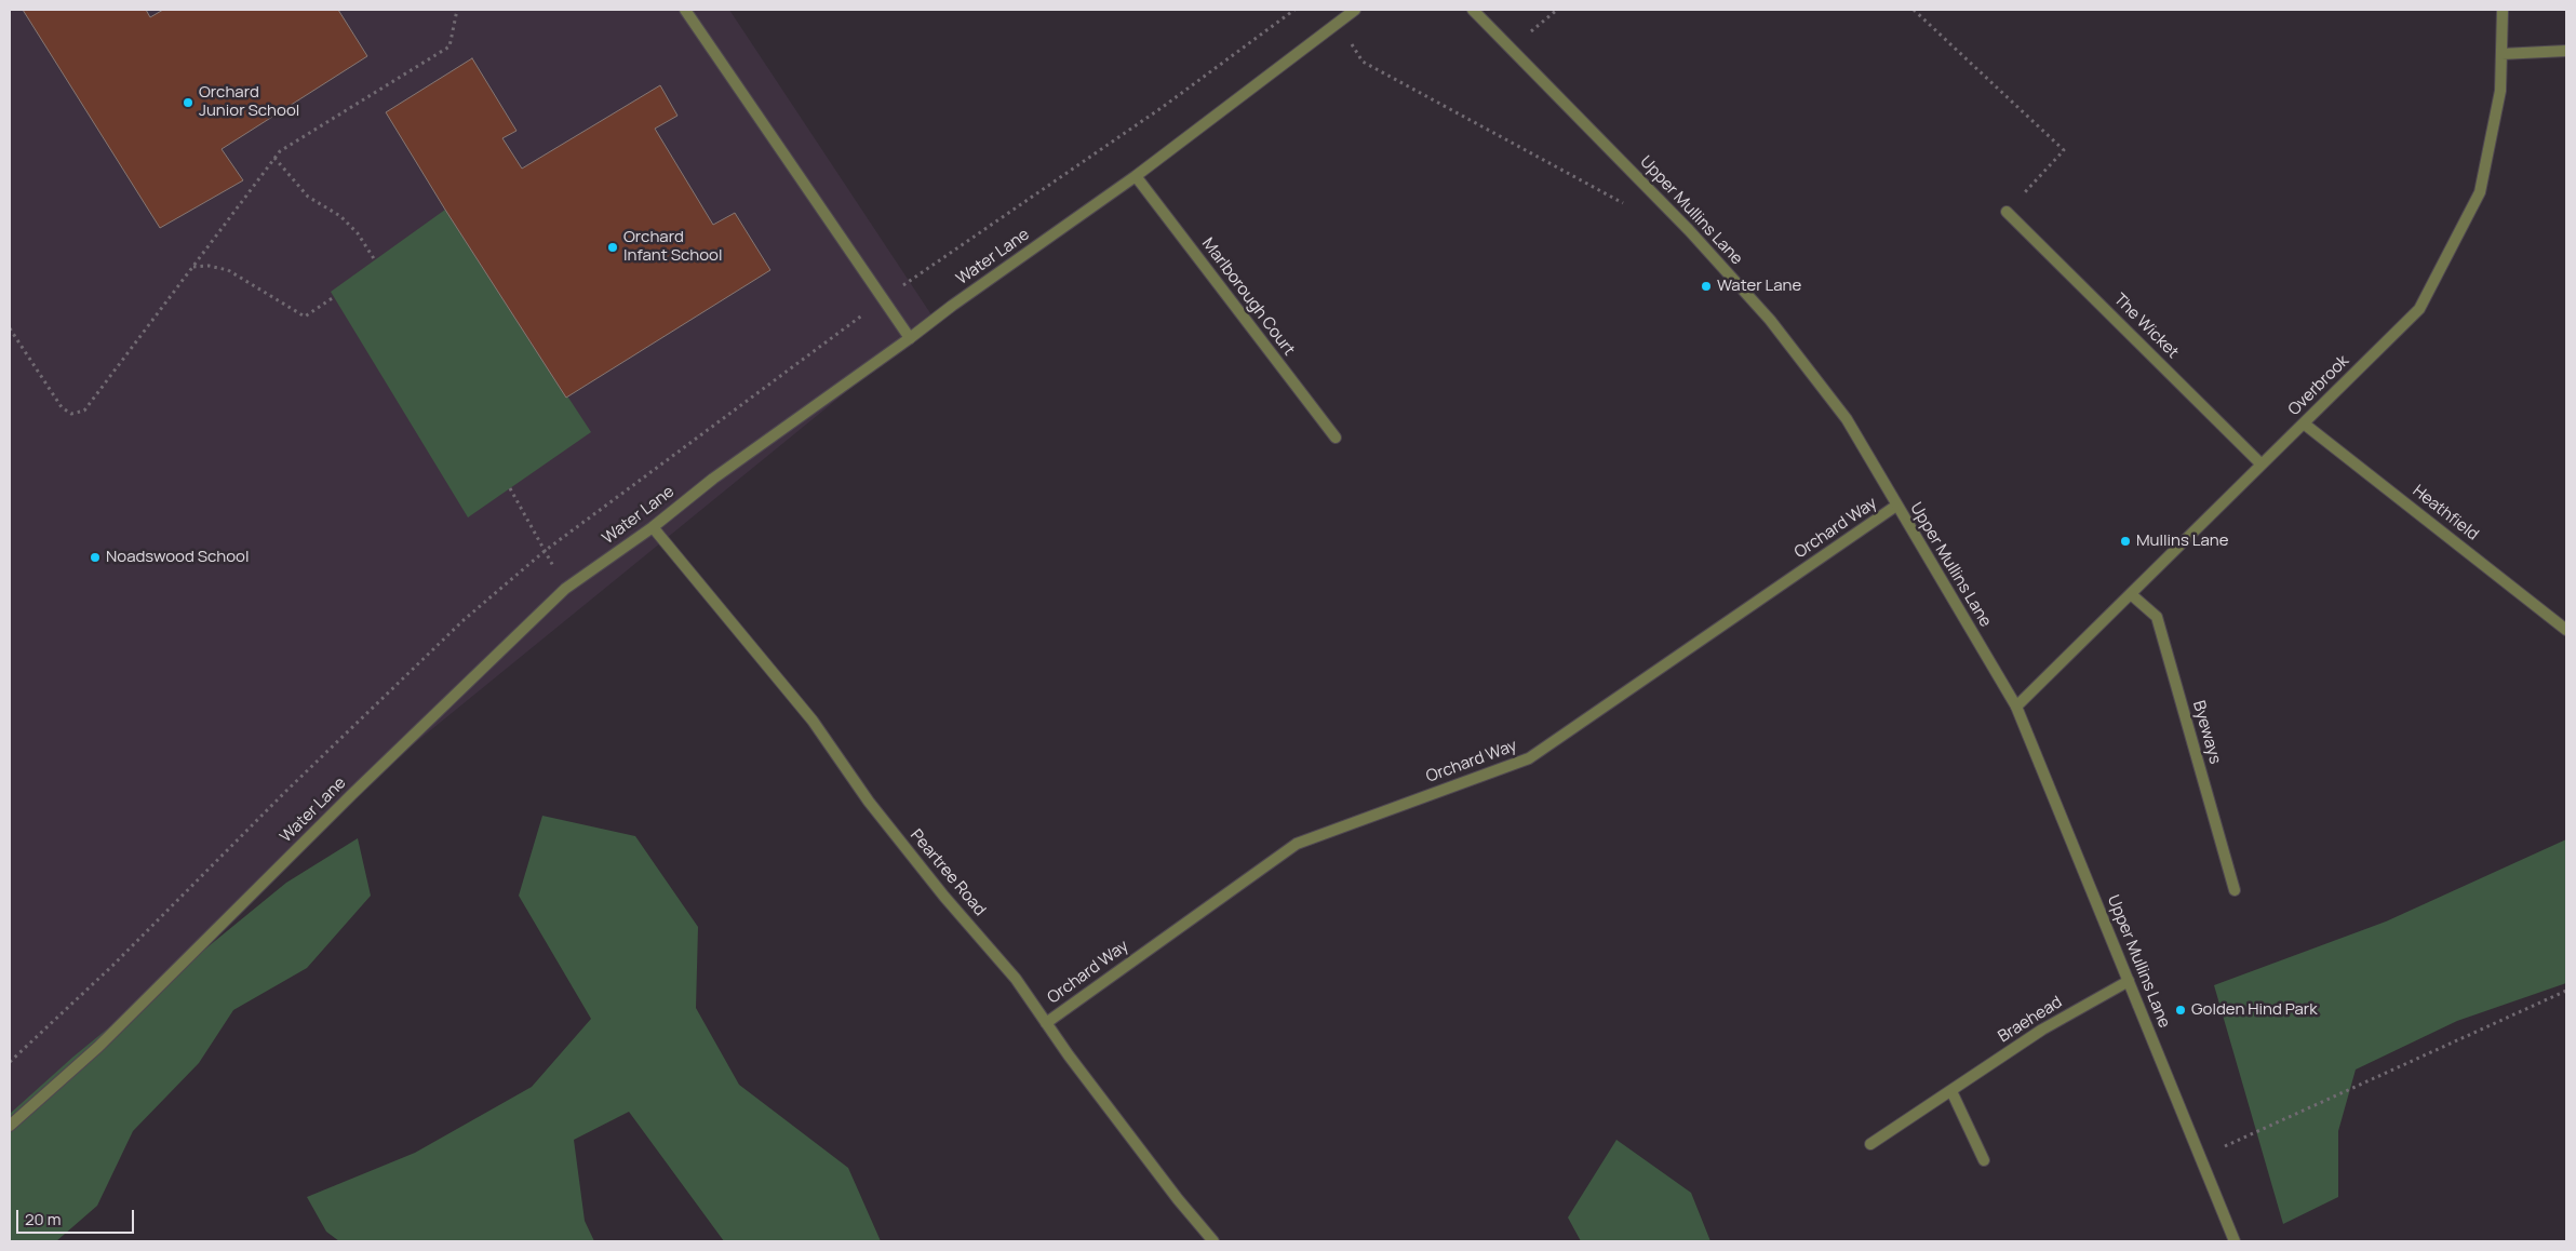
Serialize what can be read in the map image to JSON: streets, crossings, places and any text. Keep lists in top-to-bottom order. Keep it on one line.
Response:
{"streets":{"street":["Upper Mullins Lane","Water Lane","Marlborough Court","The Wicket","Overbrook","Heathfield","Orchard Way","Byeways","Peartree Road","Braehead"]},"crossings":[["Upper Mullins Lane","Overbrook"],["Upper Mullins Lane","Orchard Way"],["Upper Mullins Lane","Braehead"],["Water Lane","Marlborough Court"],["Water Lane","Peartree Road"],["The Wicket","Overbrook"],["Overbrook","Heathfield"],["Overbrook","Byeways"],["Orchard Way","Peartree Road"]],"places":["Orchard Junior School","Orchard Infant School","Water Lane","Mullins Lane","Noadswood School","Golden Hind Park"],"scale_bar":"20 m"}
